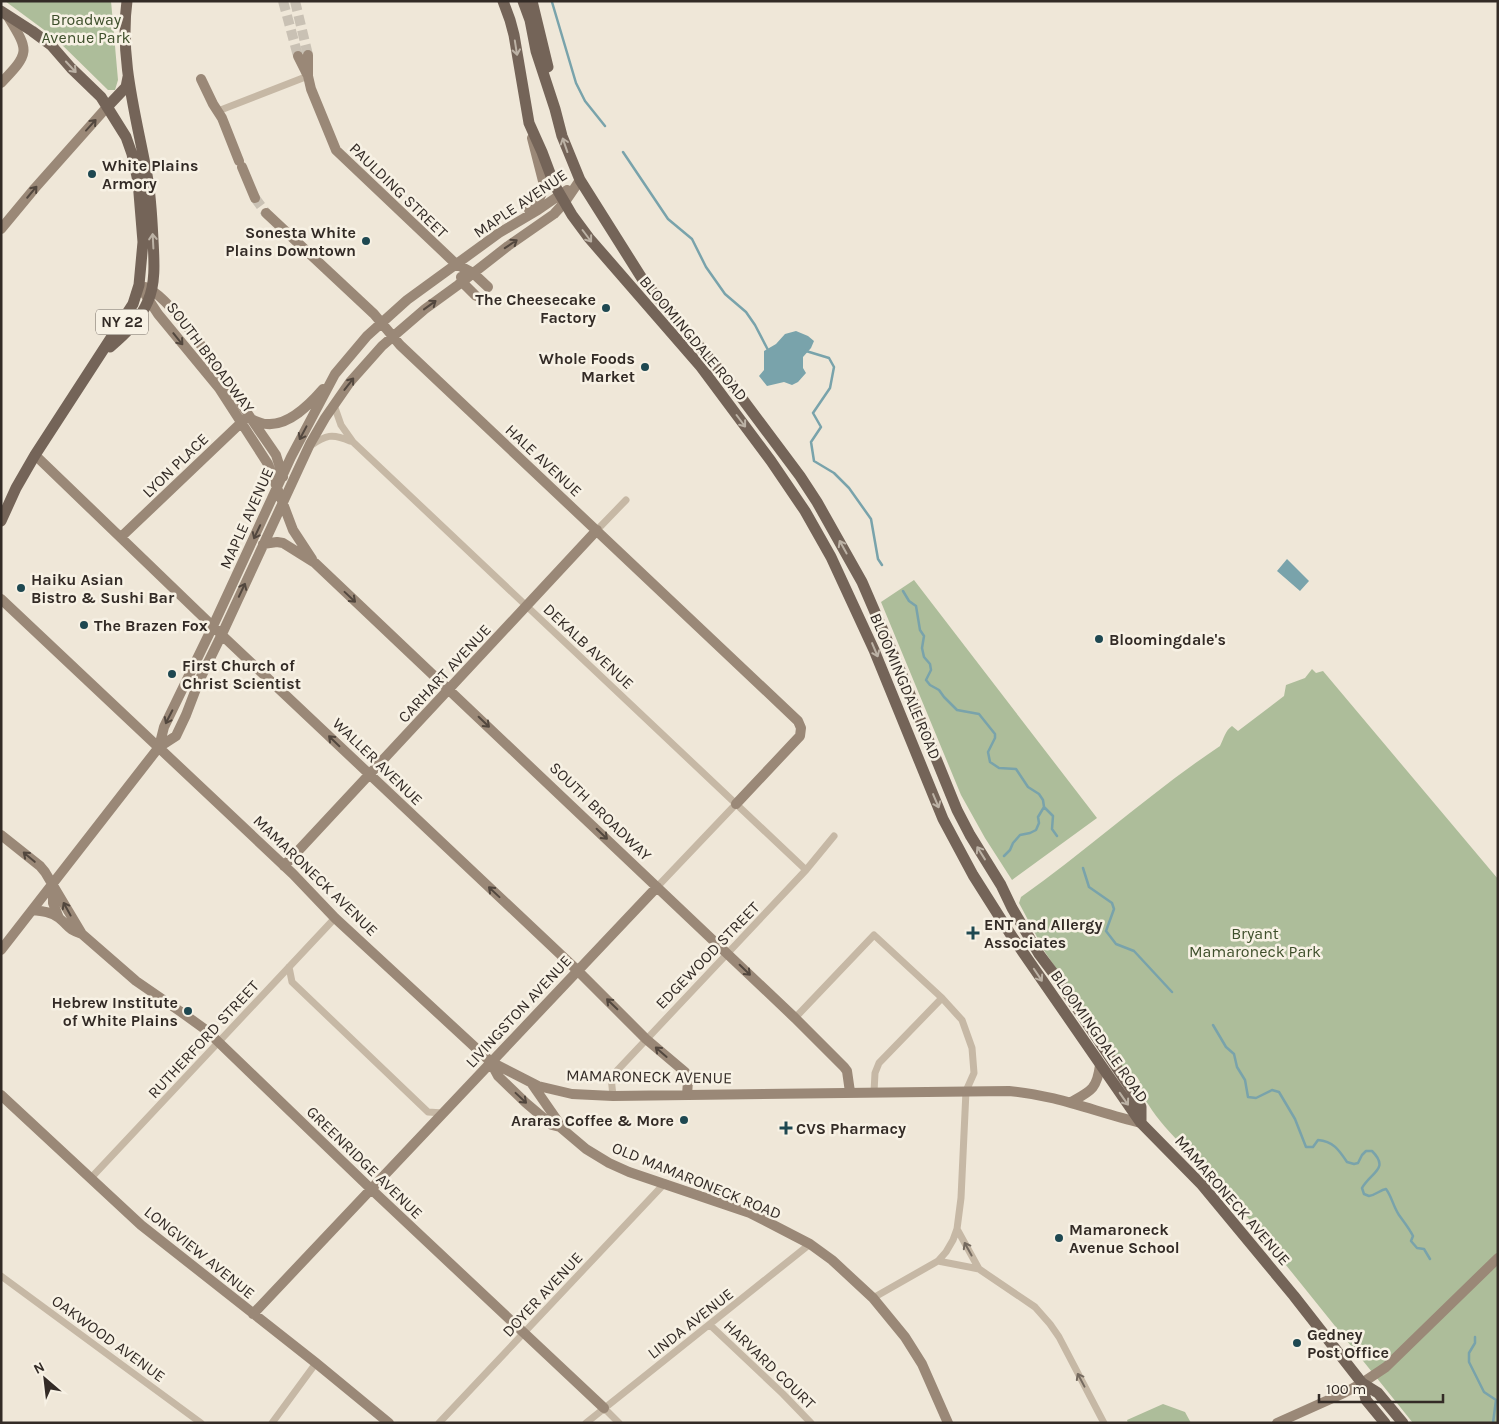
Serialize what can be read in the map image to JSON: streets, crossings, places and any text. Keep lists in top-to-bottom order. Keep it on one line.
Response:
{"streets":{"main road":["NY 22","BLOOMINGDALE ROAD","SOUTH BROADWAY","MAMARONECK AVENUE"],"street":["PAULDING STREET","MAPLE AVENUE","HALE AVENUE","LYON PLACE","DEKALB AVENUE","CARHART AVENUE","WALLER AVENUE","EDGEWOOD STREET","LIVINGSTON AVENUE","RUTHERFORD STREET","GREENRIDGE AVENUE","OLD MAMARONECK ROAD","LONGVIEW AVENUE","DOYER AVENUE","LINDA AVENUE","OAKWOOD AVENUE","HARVARD COURT"]},"crossings":[["PAULDING STREET","MAPLE AVENUE"],["MAPLE AVENUE","BLOOMINGDALE ROAD"],["MAPLE AVENUE","SOUTH BROADWAY"],["MAPLE AVENUE","HALE AVENUE"],["MAPLE AVENUE","DEKALB AVENUE"],["MAPLE AVENUE","WALLER AVENUE"],["MAPLE AVENUE","MAMARONECK AVENUE"],["MAPLE AVENUE","GREENRIDGE AVENUE"],["NY 22","SOUTH BROADWAY"],["NY 22","WALLER AVENUE"],["BLOOMINGDALE ROAD","MAMARONECK AVENUE"],["SOUTH BROADWAY","LYON PLACE"],["SOUTH BROADWAY","CARHART AVENUE"],["SOUTH BROADWAY","MAMARONECK AVENUE"],["SOUTH BROADWAY","EDGEWOOD STREET"],["SOUTH BROADWAY","LIVINGSTON AVENUE"],["HALE AVENUE","CARHART AVENUE"],["HALE AVENUE","LIVINGSTON AVENUE"],["LYON PLACE","WALLER AVENUE"],["DEKALB AVENUE","CARHART AVENUE"],["DEKALB AVENUE","EDGEWOOD STREET"],["DEKALB AVENUE","LIVINGSTON AVENUE"],["CARHART AVENUE","WALLER AVENUE"],["CARHART AVENUE","MAMARONECK AVENUE"],["WALLER AVENUE","MAMARONECK AVENUE"],["WALLER AVENUE","EDGEWOOD STREET"],["WALLER AVENUE","LIVINGSTON AVENUE"],["MAMARONECK AVENUE","EDGEWOOD STREET"],["MAMARONECK AVENUE","LIVINGSTON AVENUE"],["MAMARONECK AVENUE","RUTHERFORD STREET"],["MAMARONECK AVENUE","OLD MAMARONECK ROAD"],["LIVINGSTON AVENUE","GREENRIDGE AVENUE"],["LIVINGSTON AVENUE","OLD MAMARONECK ROAD"],["LIVINGSTON AVENUE","LONGVIEW AVENUE"],["RUTHERFORD STREET","GREENRIDGE AVENUE"],["RUTHERFORD STREET","LONGVIEW AVENUE"],["GREENRIDGE AVENUE","DOYER AVENUE"],["GREENRIDGE AVENUE","LINDA AVENUE"],["OLD MAMARONECK ROAD","DOYER AVENUE"],["OLD MAMARONECK ROAD","LINDA AVENUE"],["LINDA AVENUE","HARVARD COURT"]],"one_way":["WALLER AVENUE"],"parks":["Broadway Avenue Park","Bryant Mamaroneck Park"],"places":{"other":["White Plains Armory","Sonesta White Plains Downtown","The Cheesecake Factory","Whole Foods Market","Haiku Asian Bistro & Sushi Bar","The Brazen Fox","Bloomingdale's","First Church of Christ Scientist","Hebrew Institute of White Plains","Araras Coffee & More","Mamaroneck Avenue School","Gedney Post Office"],"health":["ENT and Allergy Associates","CVS Pharmacy"]},"scale_bar":"100 m","north":"top left"}
